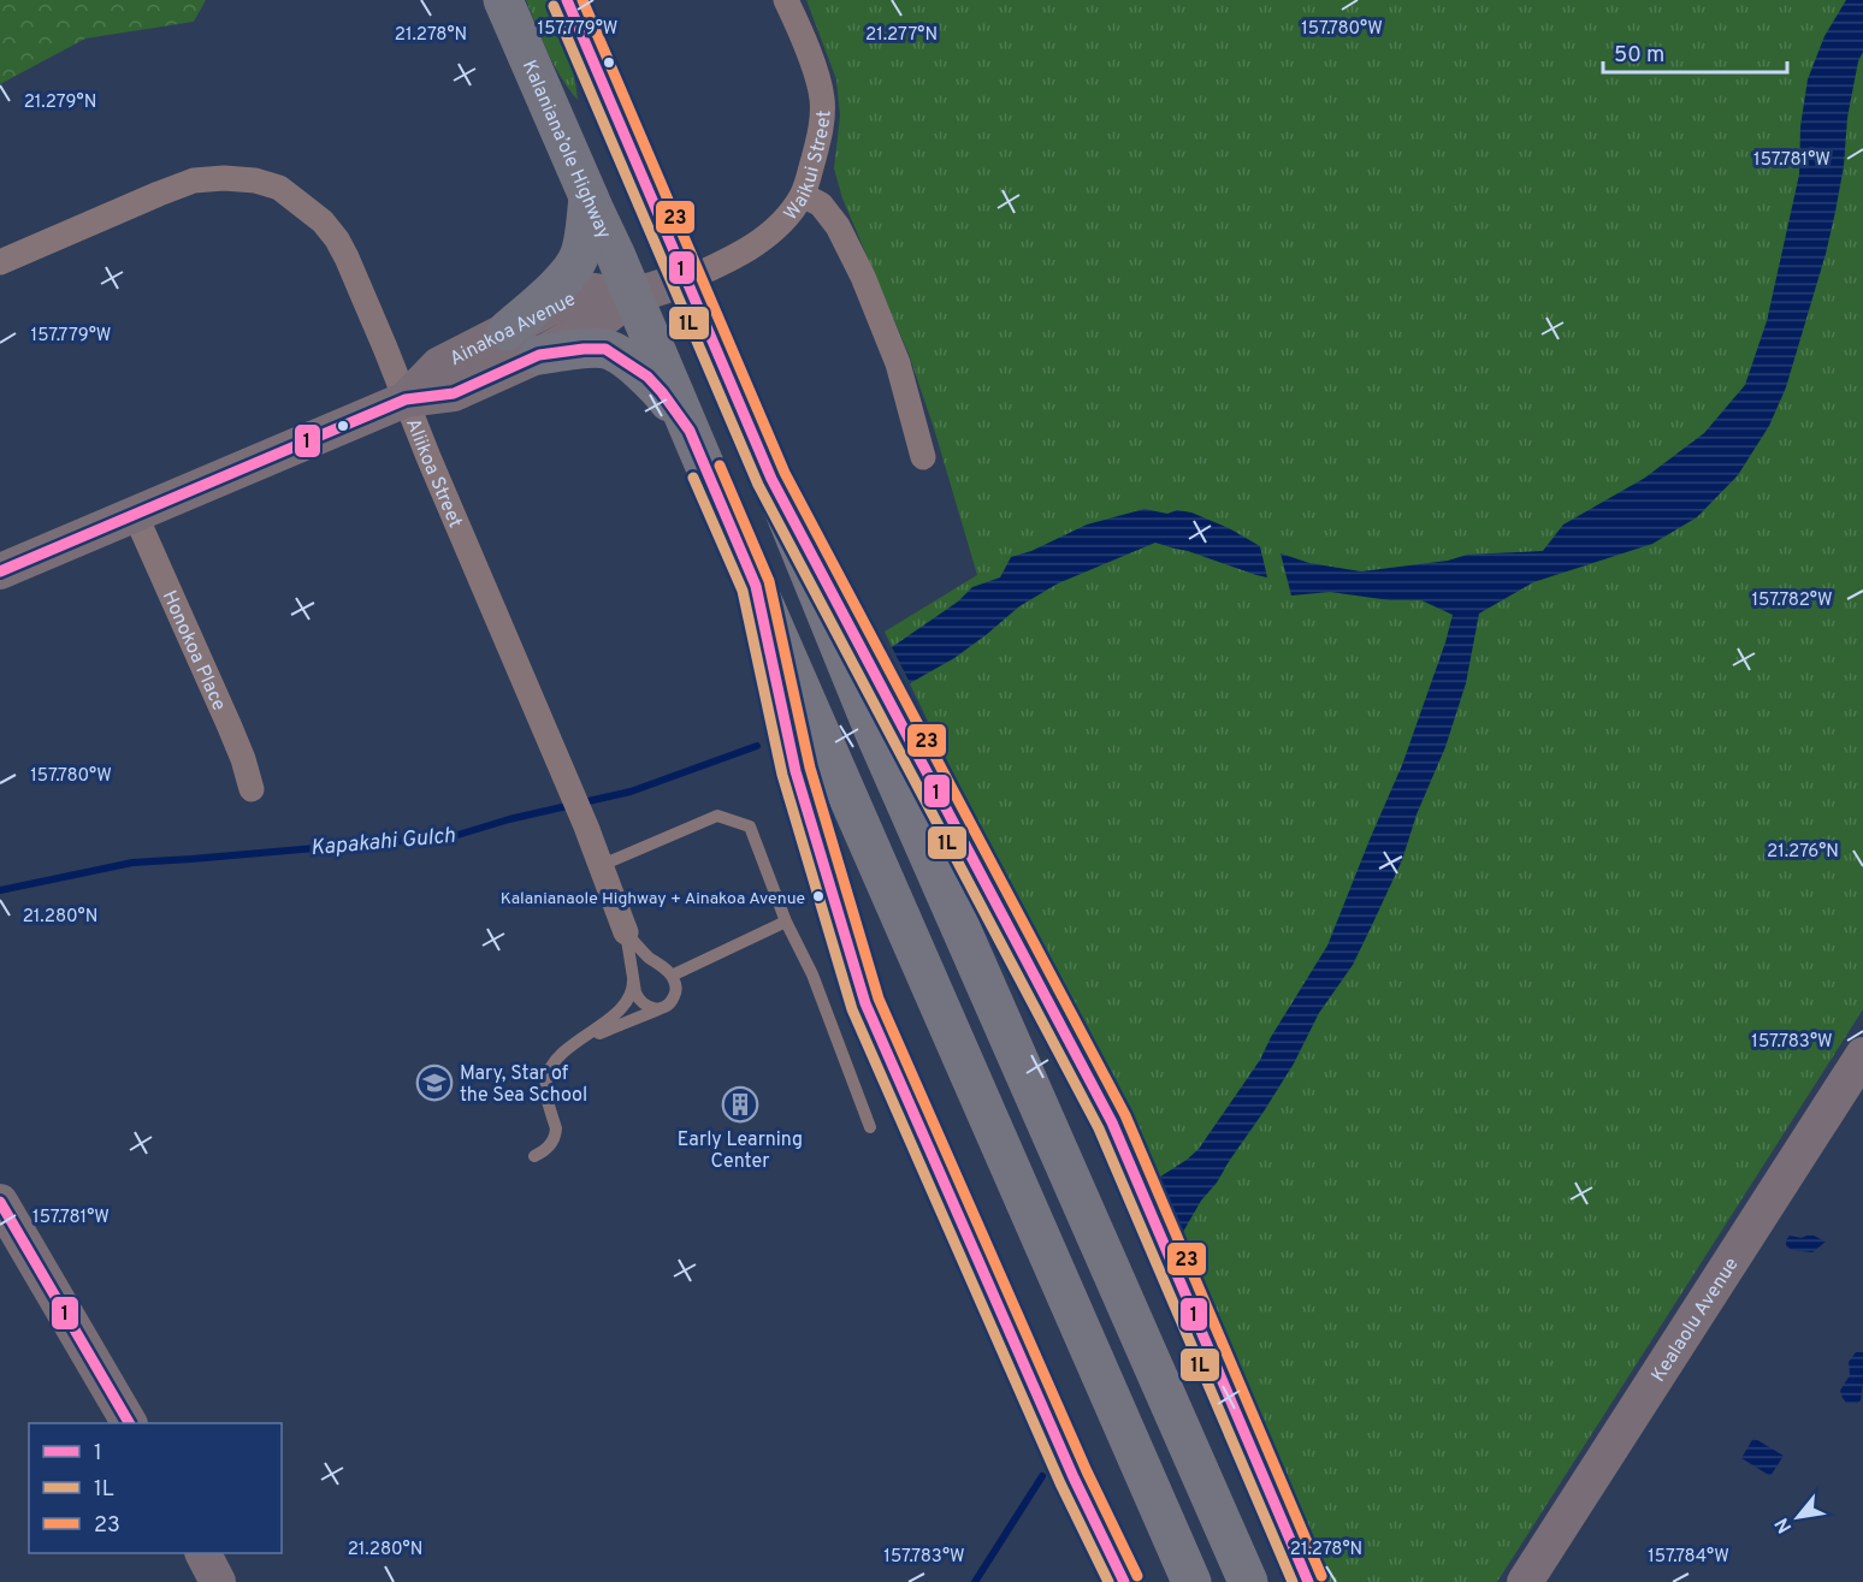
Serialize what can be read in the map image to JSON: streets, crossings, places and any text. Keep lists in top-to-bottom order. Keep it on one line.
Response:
{"streets":{"highway":["Kalaniana’ole Highway"],"street":["Waikui Street","Ainakoa Avenue","Aliikoa Street","Honokoa Place","Kealaolu Avenue"]},"crossings":[["Kalaniana’ole Highway","Ainakoa Avenue"],["Waikui Street","Ainakoa Avenue"],["Ainakoa Avenue","Aliikoa Street"],["Ainakoa Avenue","Honokoa Place"]],"water":["Kapakahi Gulch"],"places":{"other":["Kalanianaole Highway + Ainakoa Avenue"],"school or university":["Mary, Star of the Sea School"],"building":["Early Learning Center"]},"lines":["transit line 1","transit line 23","transit line 1L"],"legend":["1","1L","23"],"scale_bar":"50 m","north":"bottom left","coordinates":["157.780°W","157.779°W","21.278°N","21.277°N","21.279°N","157.781°W","157.782°W","21.276°N","21.280°N","157.783°W","157.784°W"]}
